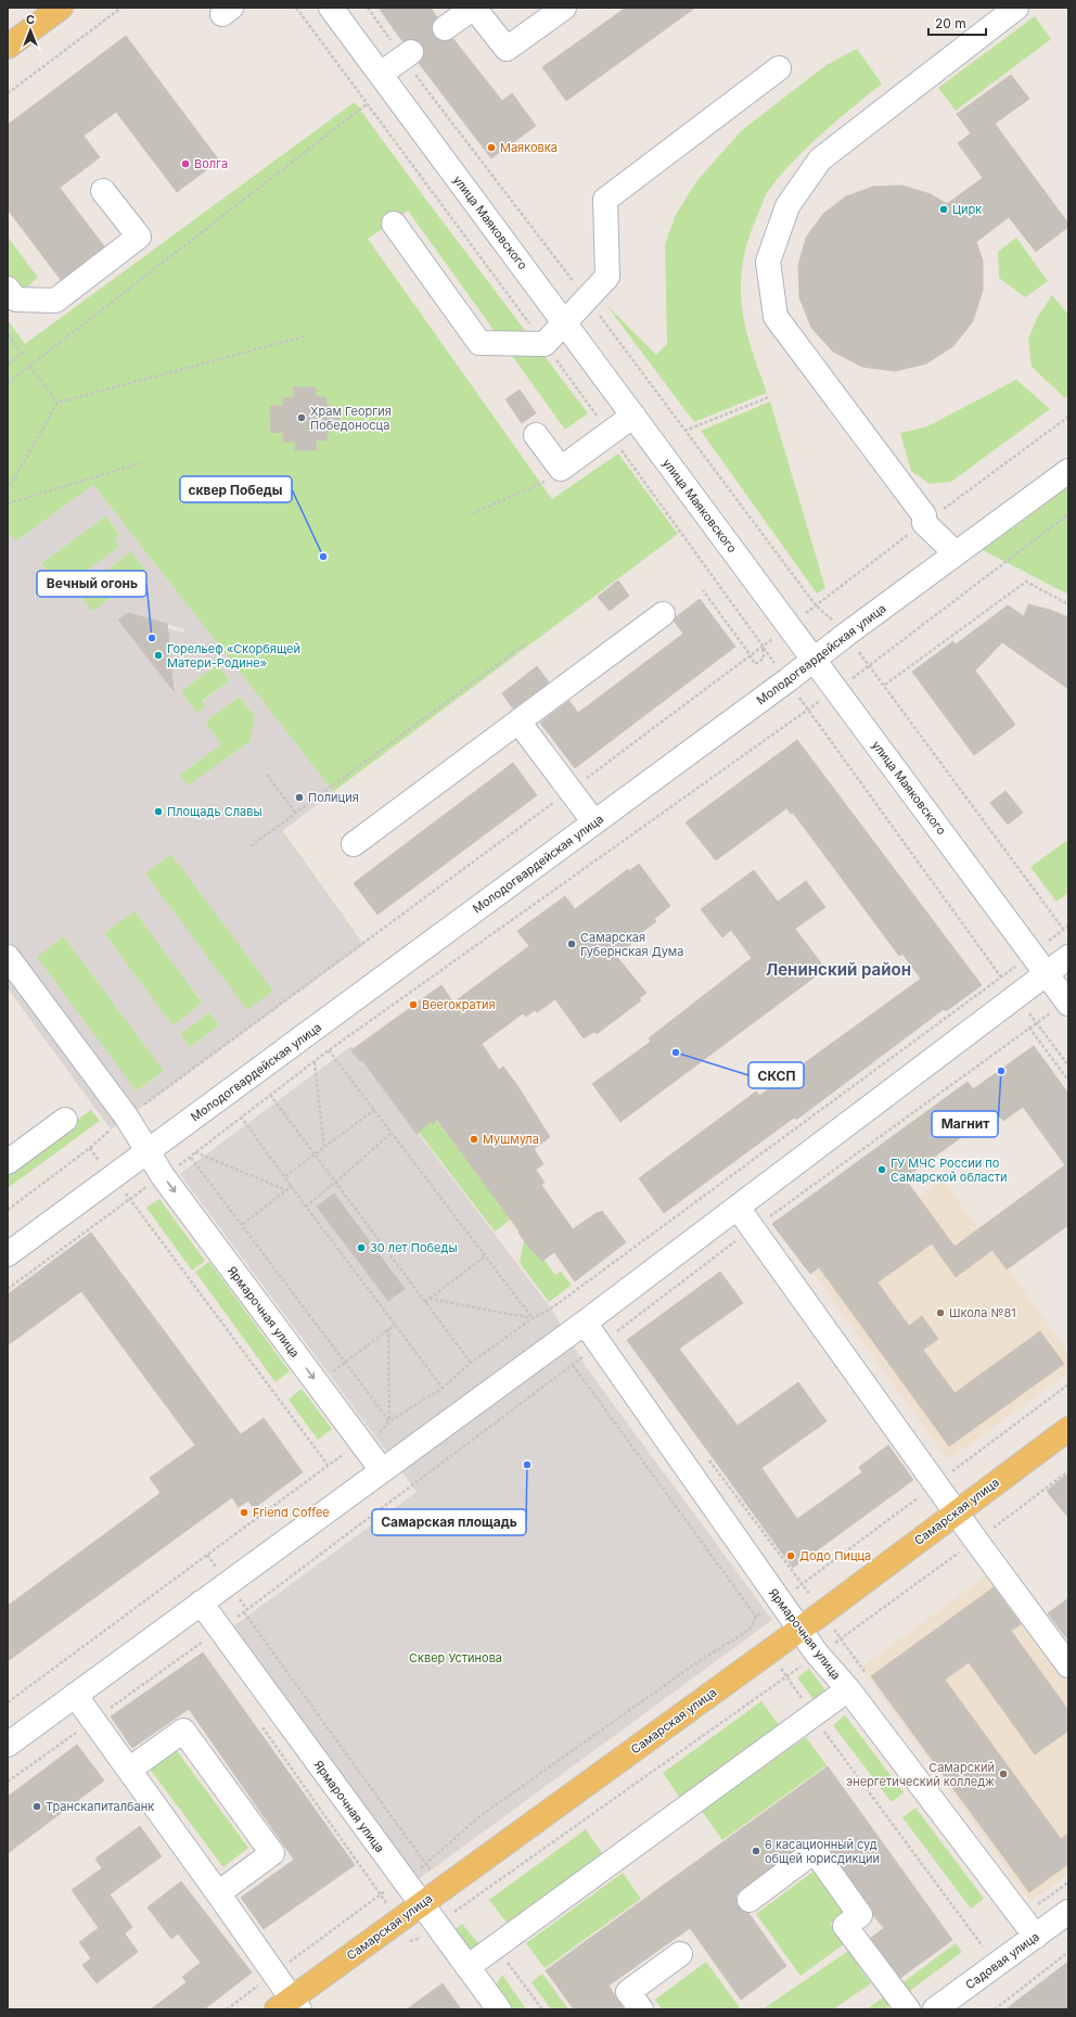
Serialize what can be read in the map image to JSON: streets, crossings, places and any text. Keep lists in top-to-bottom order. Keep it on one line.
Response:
{"streets":{"main road":["Самарская улица"],"street":["улица Маяковского","Молодогвардейская улица","Ярмарочная улица","Садовая улица"]},"crossings":[["улица Маяковского","Молодогвардейская улица"],["Молодогвардейская улица","Ярмарочная улица"],["Ярмарочная улица","Самарская улица"],["Ярмарочная улица","Садовая улица"]],"districts":["Ленинский район"],"parks":["Сквер Устинова"],"places":["Маяковка","Волга","Цирк","Храм Георгия Победоносца","сквер Победы","Вечный огонь","Горельеф «Скорбящей Матери-Родине»","Полиция","Площадь Славы","Самарская Губернская Дума","Beerократия","СКСП","Магнит","Мушмула","ГУ МЧС России по Самарской области","30 лет Победы","Школа №81","Самарская площадь","Friend Coffee","Додо Пицца","Самарский энергетический колледж","Транскапиталбанк","6 касационный суд общей юрисдикции"],"scale_bar":"20 m","north":"top"}
